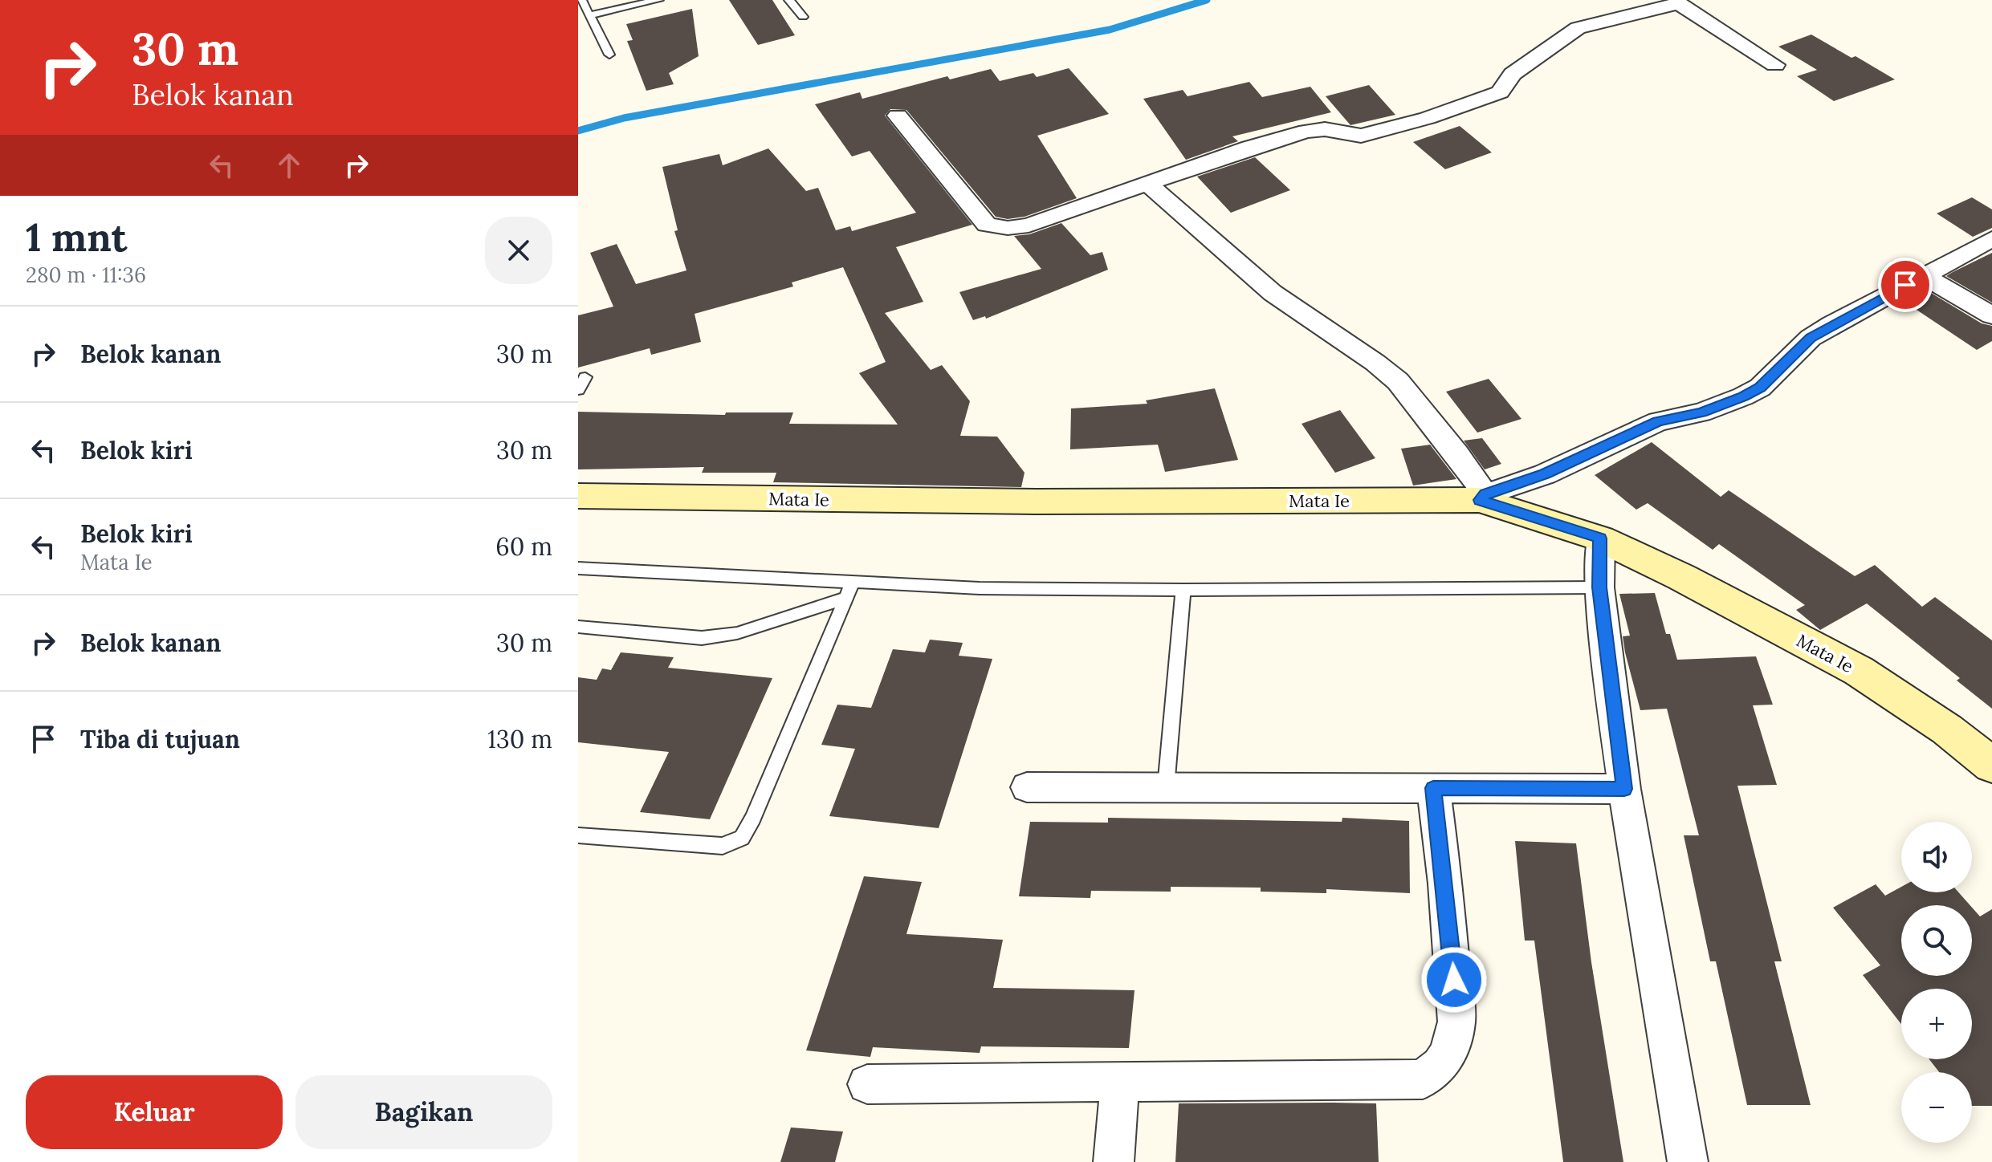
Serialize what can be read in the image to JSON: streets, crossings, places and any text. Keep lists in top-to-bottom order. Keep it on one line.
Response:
{"streets":{"street":["Mata Ie"]},"page":{"turn":["30 m","Belok kanan"],"heading":["1 mnt","280 m · 11:36"],"list":[{"name":"Belok kanan","value":"30 m"},{"name":"Belok kiri","value":"30 m"},{"name":"Belok kiri","note":"Mata Ie","value":"60 m"},{"name":"Belok kanan","value":"30 m"},{"name":"Tiba di tujuan","value":"130 m"}],"map_buttons":["+","−"],"buttons":["Keluar","Bagikan"]}}
